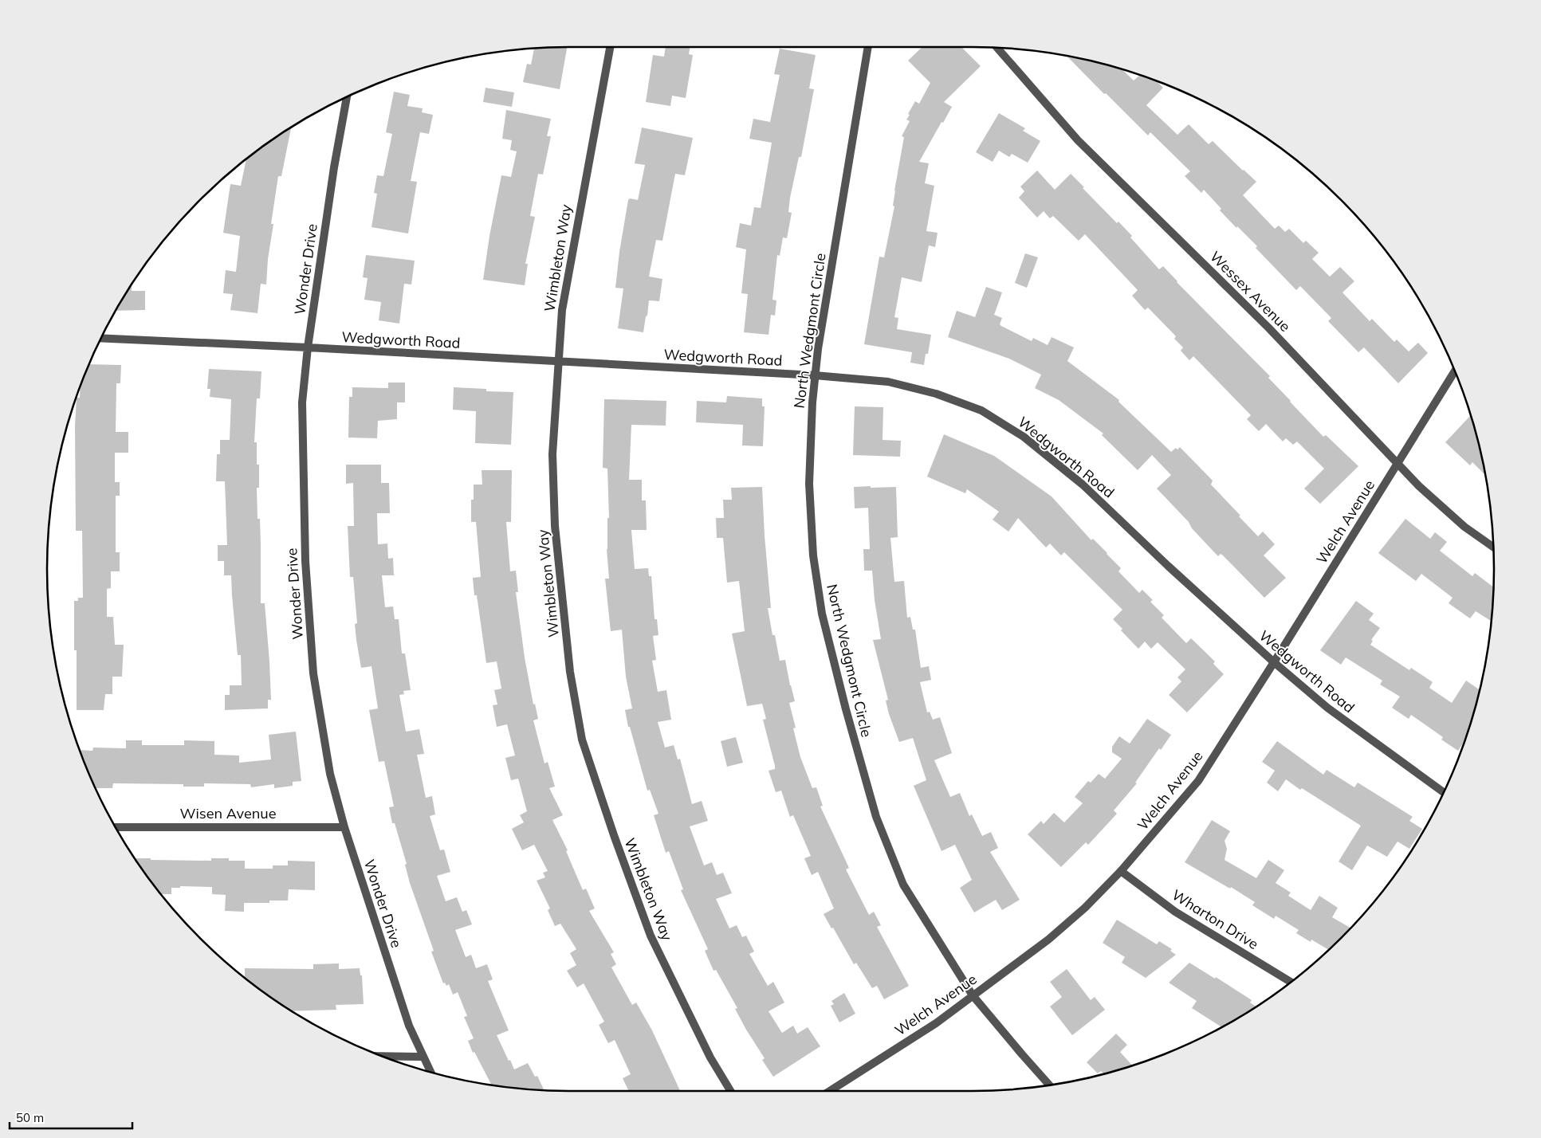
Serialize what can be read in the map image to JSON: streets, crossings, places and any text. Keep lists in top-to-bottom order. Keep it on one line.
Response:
{"streets":{"street":["Wimbleton Way","Wonder Drive","Wessex Avenue","North Wedgmont Circle","Wedgworth Road","Welch Avenue","Wisen Avenue","Wharton Drive"]},"crossings":[["Wimbleton Way","Wedgworth Road"],["Wonder Drive","Wedgworth Road"],["Wonder Drive","Wisen Avenue"],["Wessex Avenue","Welch Avenue"],["North Wedgmont Circle","Wedgworth Road"],["North Wedgmont Circle","Welch Avenue"],["Wedgworth Road","Welch Avenue"],["Welch Avenue","Wharton Drive"]],"scale_bar":"50 m"}
